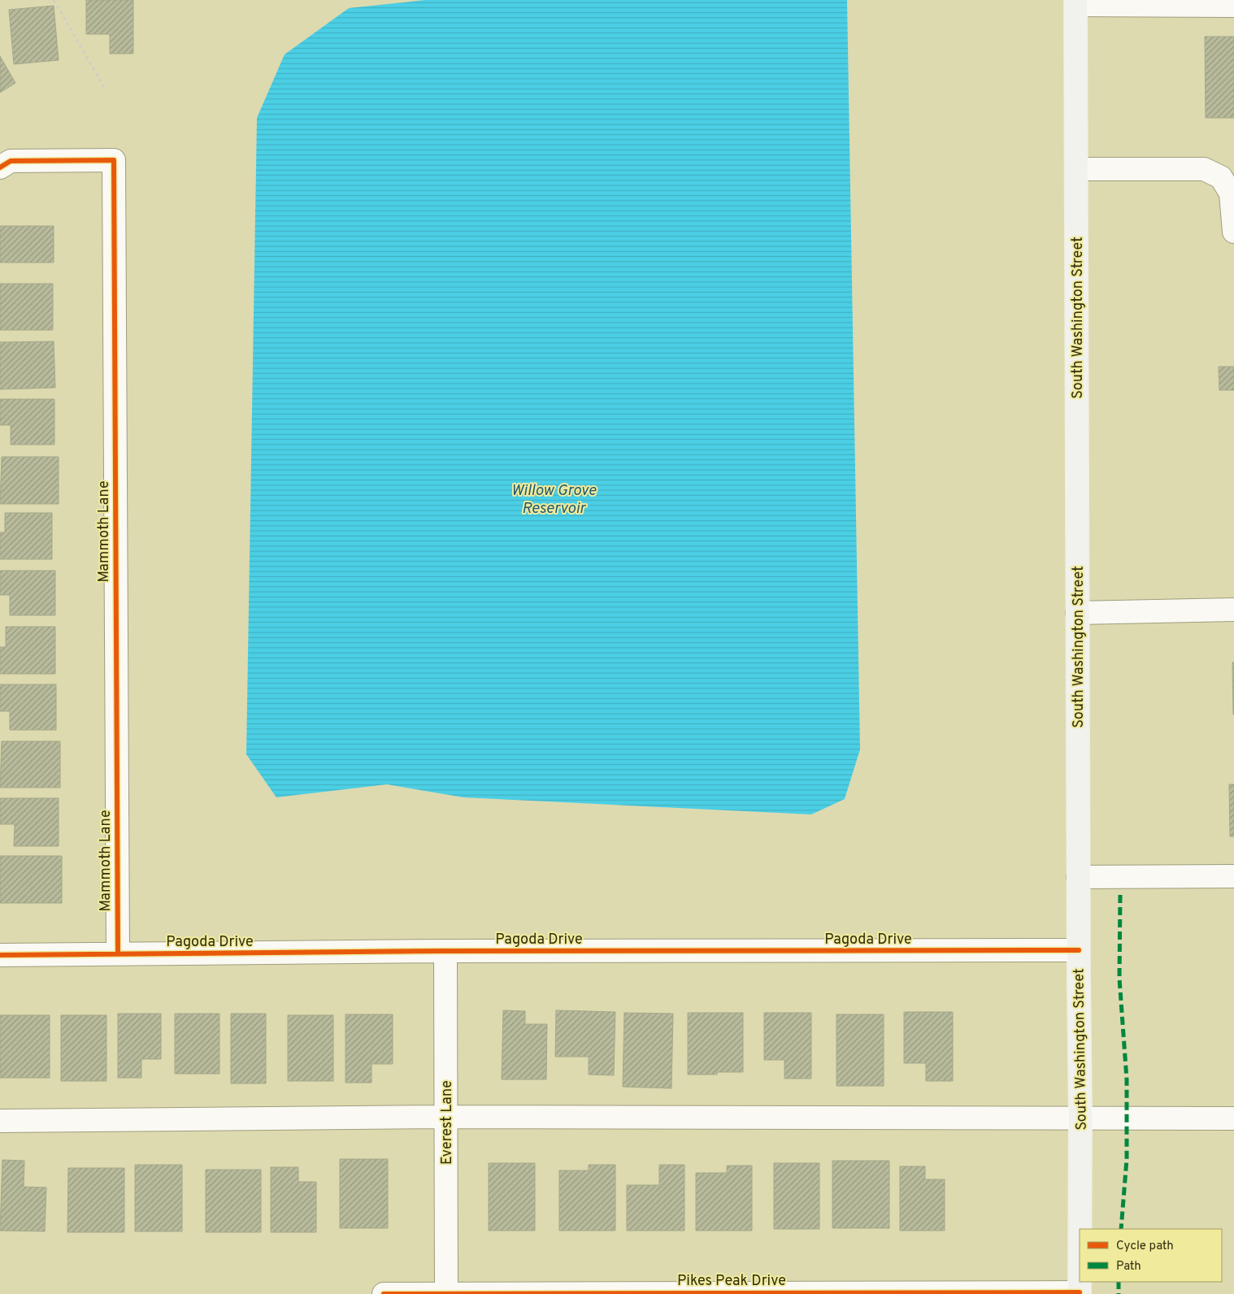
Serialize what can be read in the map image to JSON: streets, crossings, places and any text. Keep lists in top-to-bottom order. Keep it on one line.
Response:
{"streets":{"main road":["South Washington Street"],"street":["Mammoth Lane","Pagoda Drive","Everest Lane","Pikes Peak Drive"]},"crossings":[["South Washington Street","Pagoda Drive"],["South Washington Street","Pikes Peak Drive"],["Mammoth Lane","Pagoda Drive"],["Pagoda Drive","Everest Lane"],["Everest Lane","Pikes Peak Drive"]],"water":["Willow Grove Reservoir"],"legend":["Cycle path","Path"]}
